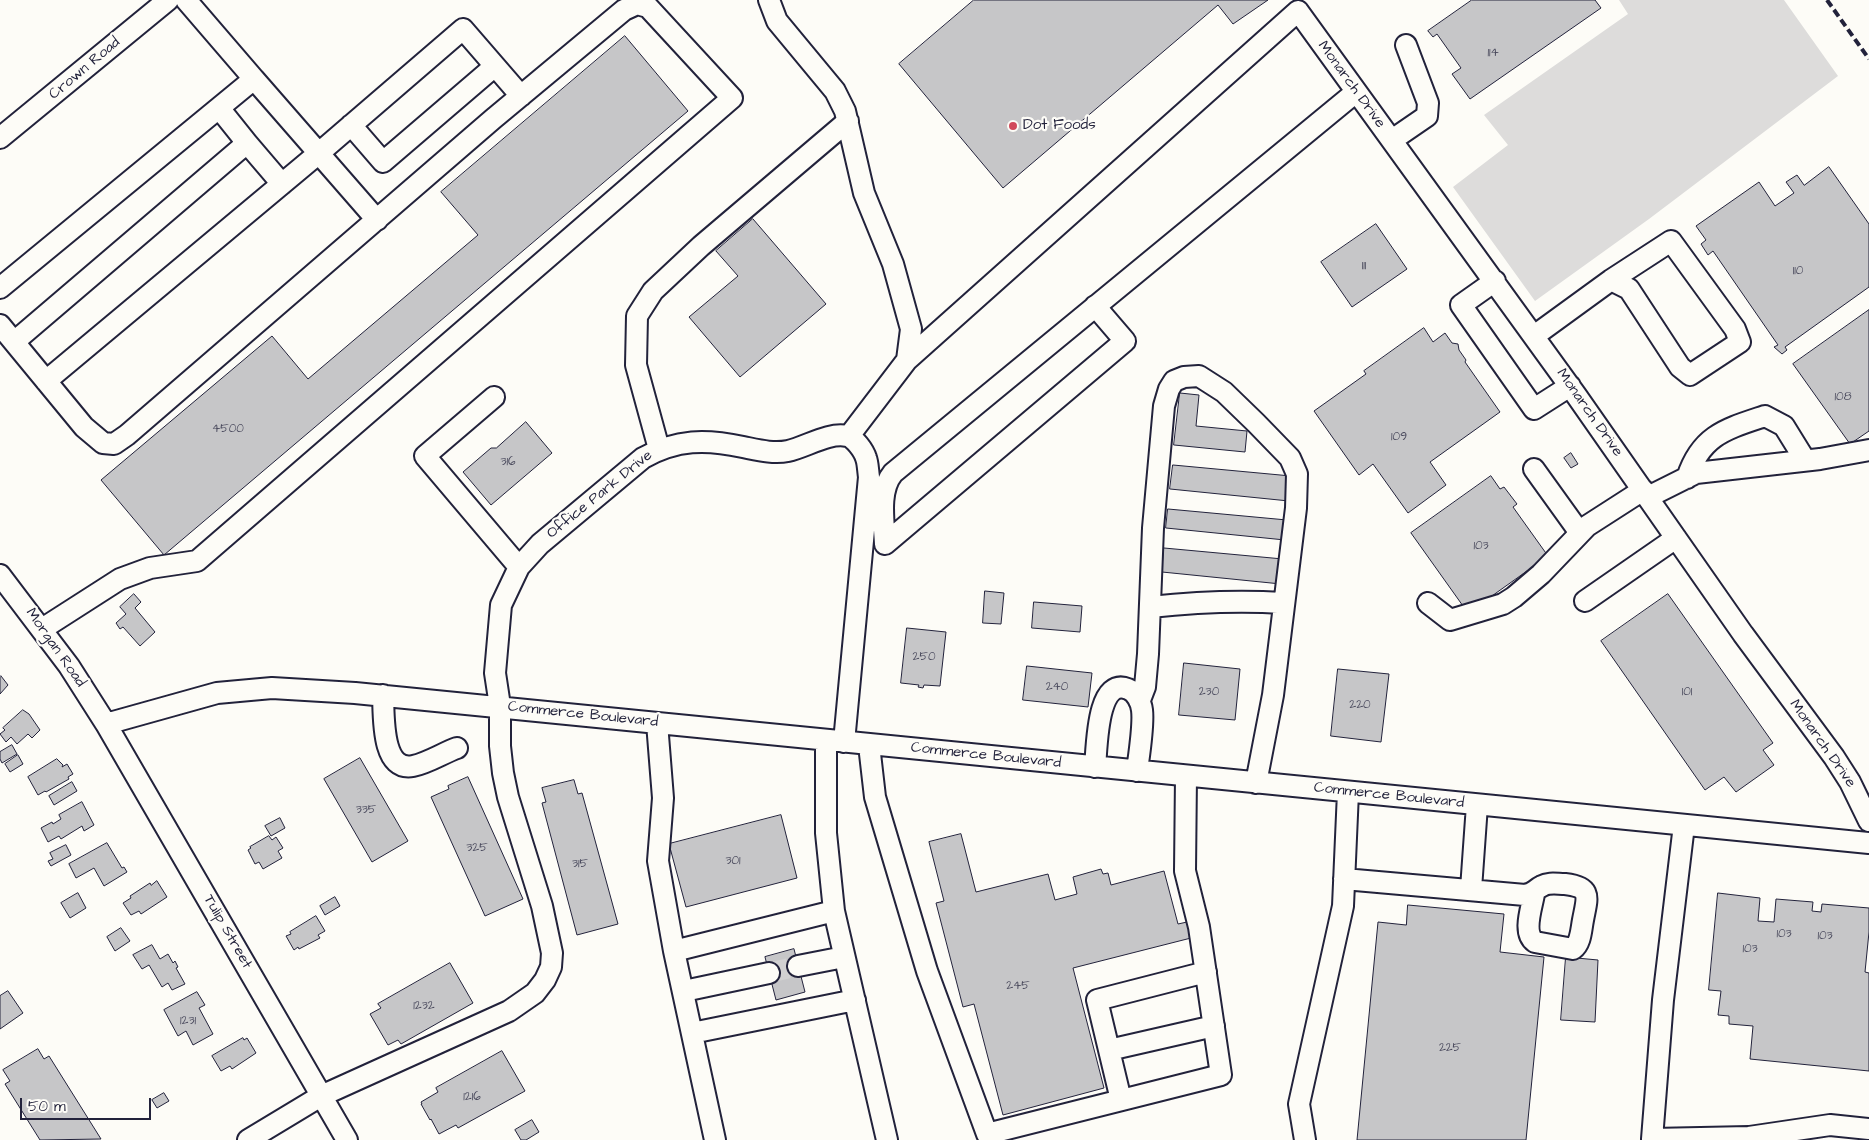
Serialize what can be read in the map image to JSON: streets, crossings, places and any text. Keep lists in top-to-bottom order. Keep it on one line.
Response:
{"streets":{"street":["Crown Road","Monarch Drive","Office Park Drive","Morgan Road","Commerce Boulevard","Tulip Street"]},"crossings":[["Office Park Drive","Commerce Boulevard"],["Office Park Drive","Tulip Street"],["Morgan Road","Commerce Boulevard"],["Morgan Road","Tulip Street"],["Commerce Boulevard","Tulip Street"]],"places":["Dot Foods"],"house_numbers":["114","111","110","108","4500","109","316","103","250","240","230","101","220","335","325","301","315","103","103","103","245","1232","1231","225","1216"],"scale_bar":"50 m"}
